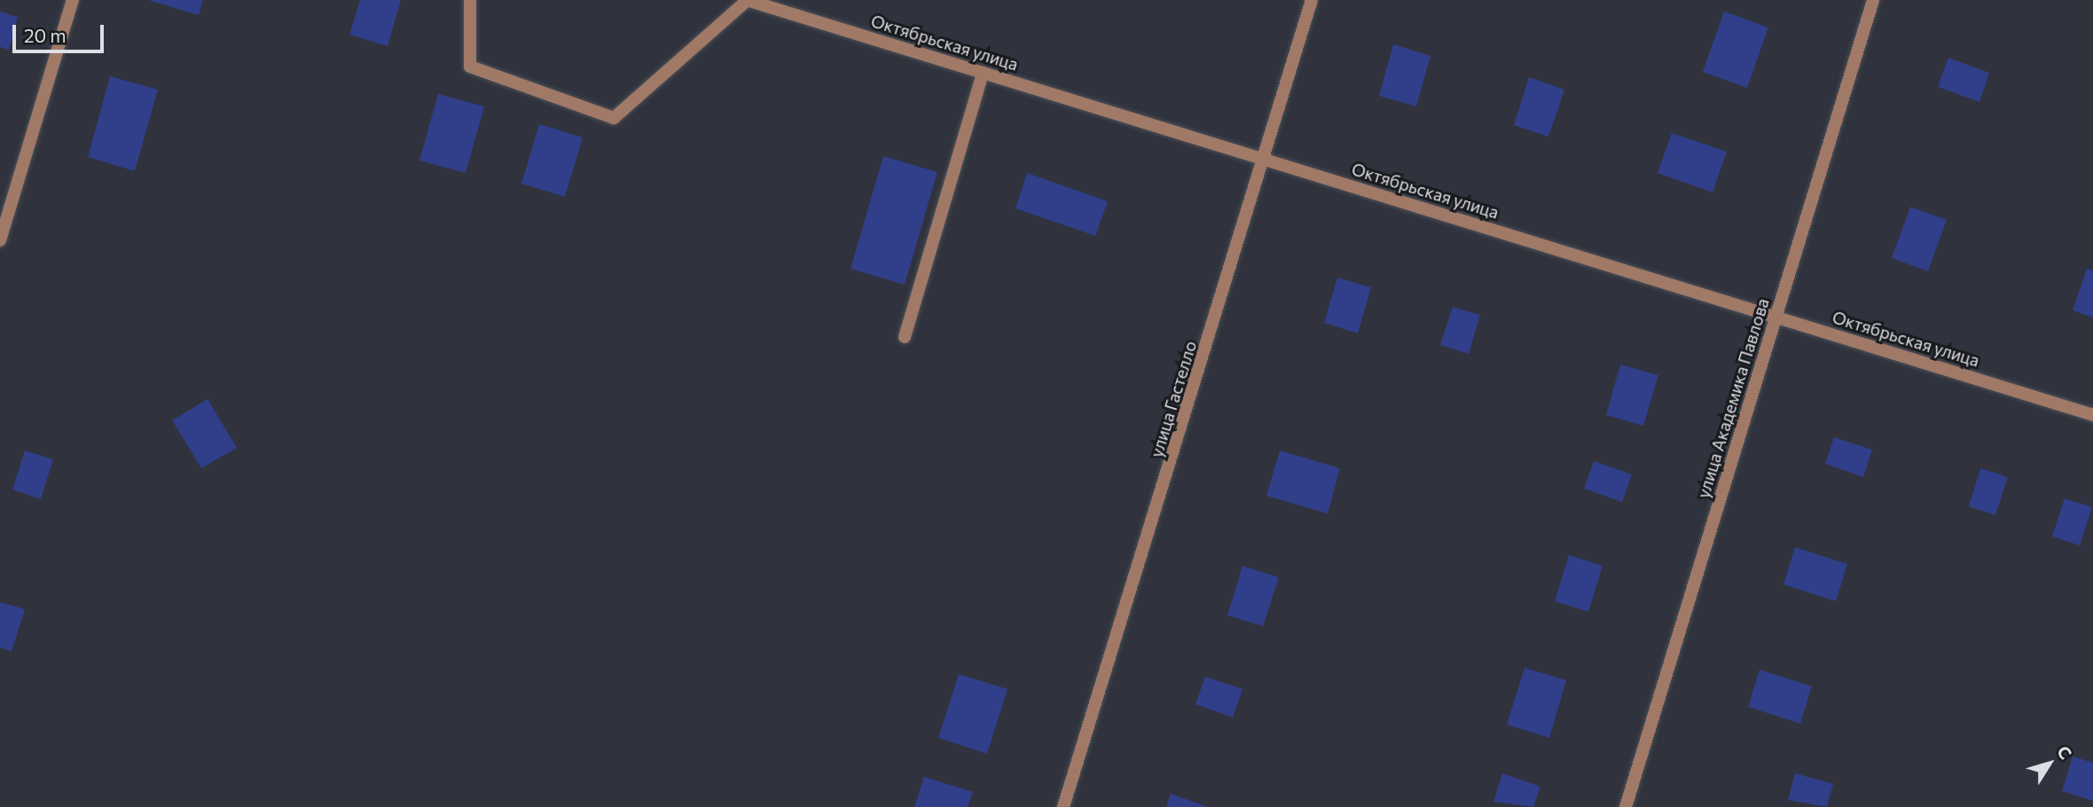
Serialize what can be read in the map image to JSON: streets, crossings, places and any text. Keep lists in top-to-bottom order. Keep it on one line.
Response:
{"streets":{"street":["Октябрьская улица","улица Академика Павлова","улица Гастелло"]},"crossings":[["Октябрьская улица","улица Академика Павлова"],["Октябрьская улица","улица Гастелло"]],"scale_bar":"20 m","north":"top right"}
